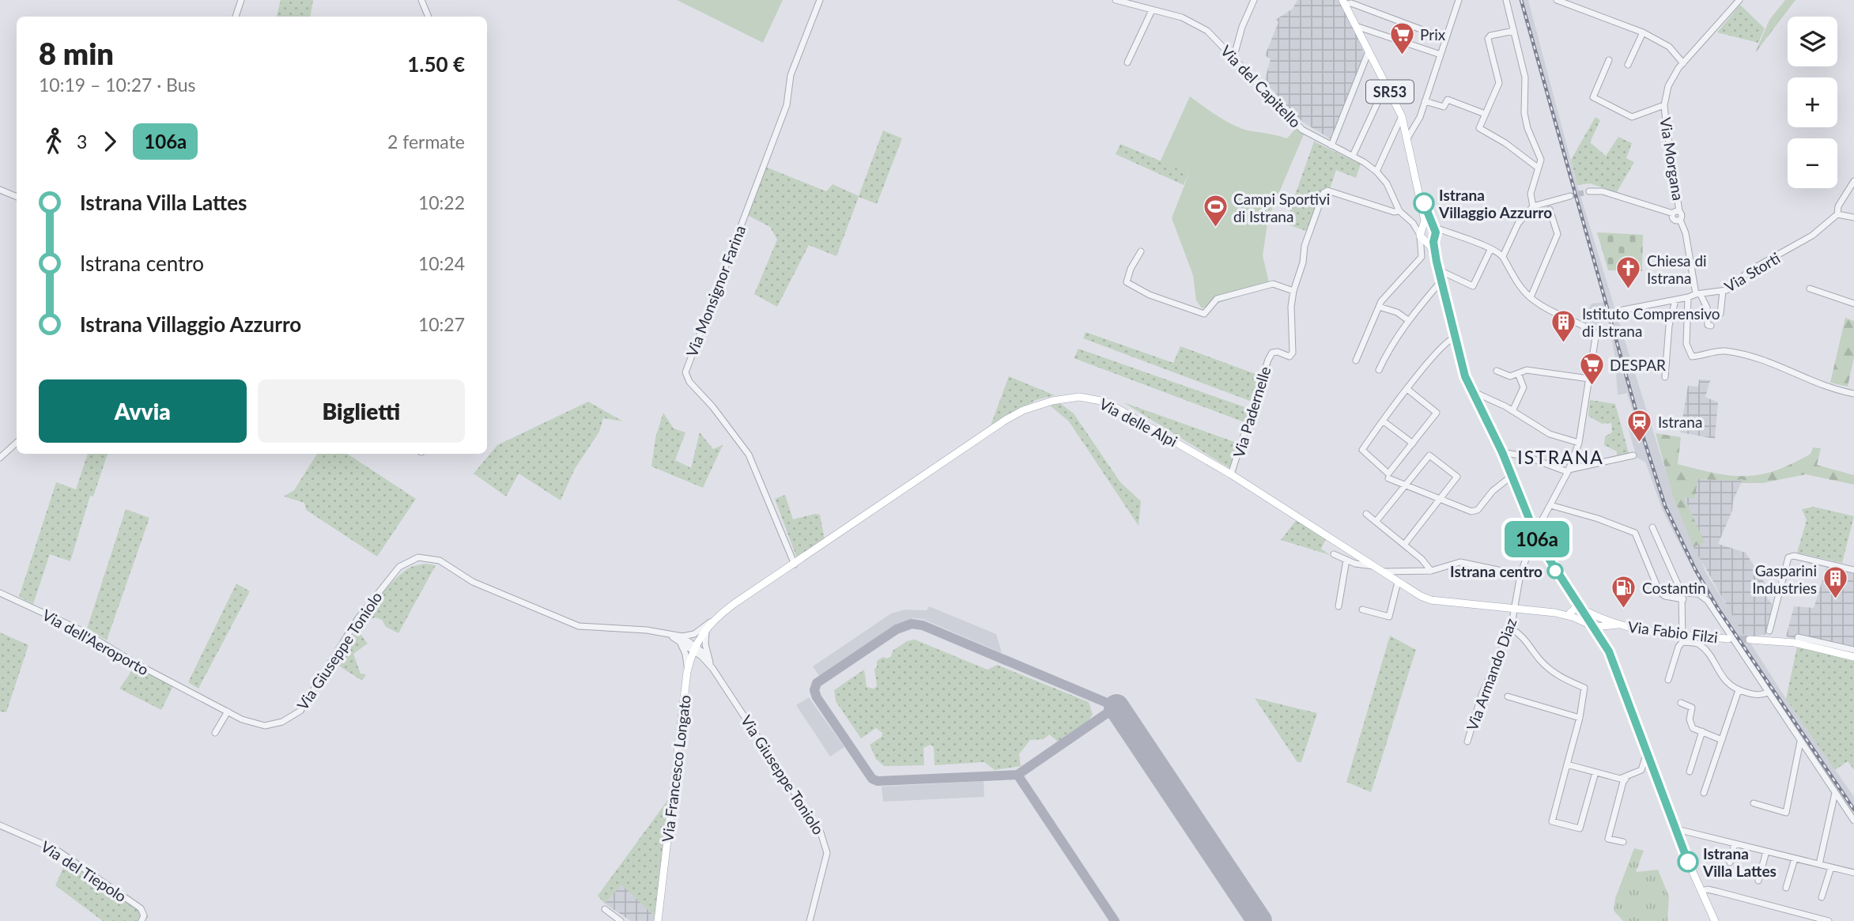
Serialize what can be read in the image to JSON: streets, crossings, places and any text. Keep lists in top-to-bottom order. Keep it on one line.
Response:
{"streets":{"main road":["SR53","Via delle Alpi","Via Fabio Filzi","Via Francesco Longato"],"street":["Via del Capitello","Via Morgana","Via Storti","Via Monsignor Farina","Via Padernelle","Via dell'Aeroporto","Via Giuseppe Toniolo","Via Armando Diaz","Via del Tiepolo"]},"crossings":[["Via del Capitello","Via Padernelle"],["Via Morgana","Via Storti"],["Via Monsignor Farina","Via delle Alpi"],["Via Padernelle","Via delle Alpi"],["Via delle Alpi","Via Giuseppe Toniolo"],["Via delle Alpi","Via Armando Diaz"],["Via delle Alpi","Via Francesco Longato"],["Via dell'Aeroporto","Via Giuseppe Toniolo"],["Via Giuseppe Toniolo","Via Francesco Longato"]],"districts":["ISTRANA"],"places":{"supermarket":["Prix","DESPAR"],"other":["Istrana Villaggio Azzurro","Istrana centro","Istrana Villa Lattes"],"sports":["Campi Sportivi di Istrana"],"church":["Chiesa di Istrana"],"building":["Istituto Comprensivo di Istrana","Gasparini Industries"],"station":["Istrana"],"fuel station":["Costantin"]},"lines":["bus line 106a"],"page":{"on_map":"106a","map_buttons":["+","−"],"heading":["8 min","10:19 – 10:27 · Bus","1.50 €"],"legs":["3","106a","2 fermate"],"list":[{"name":"Istrana Villa Lattes","value":"10:22"},{"name":"Istrana centro","value":"10:24"},{"name":"Istrana Villaggio Azzurro","value":"10:27"}],"buttons":["Avvia","Biglietti"]}}
